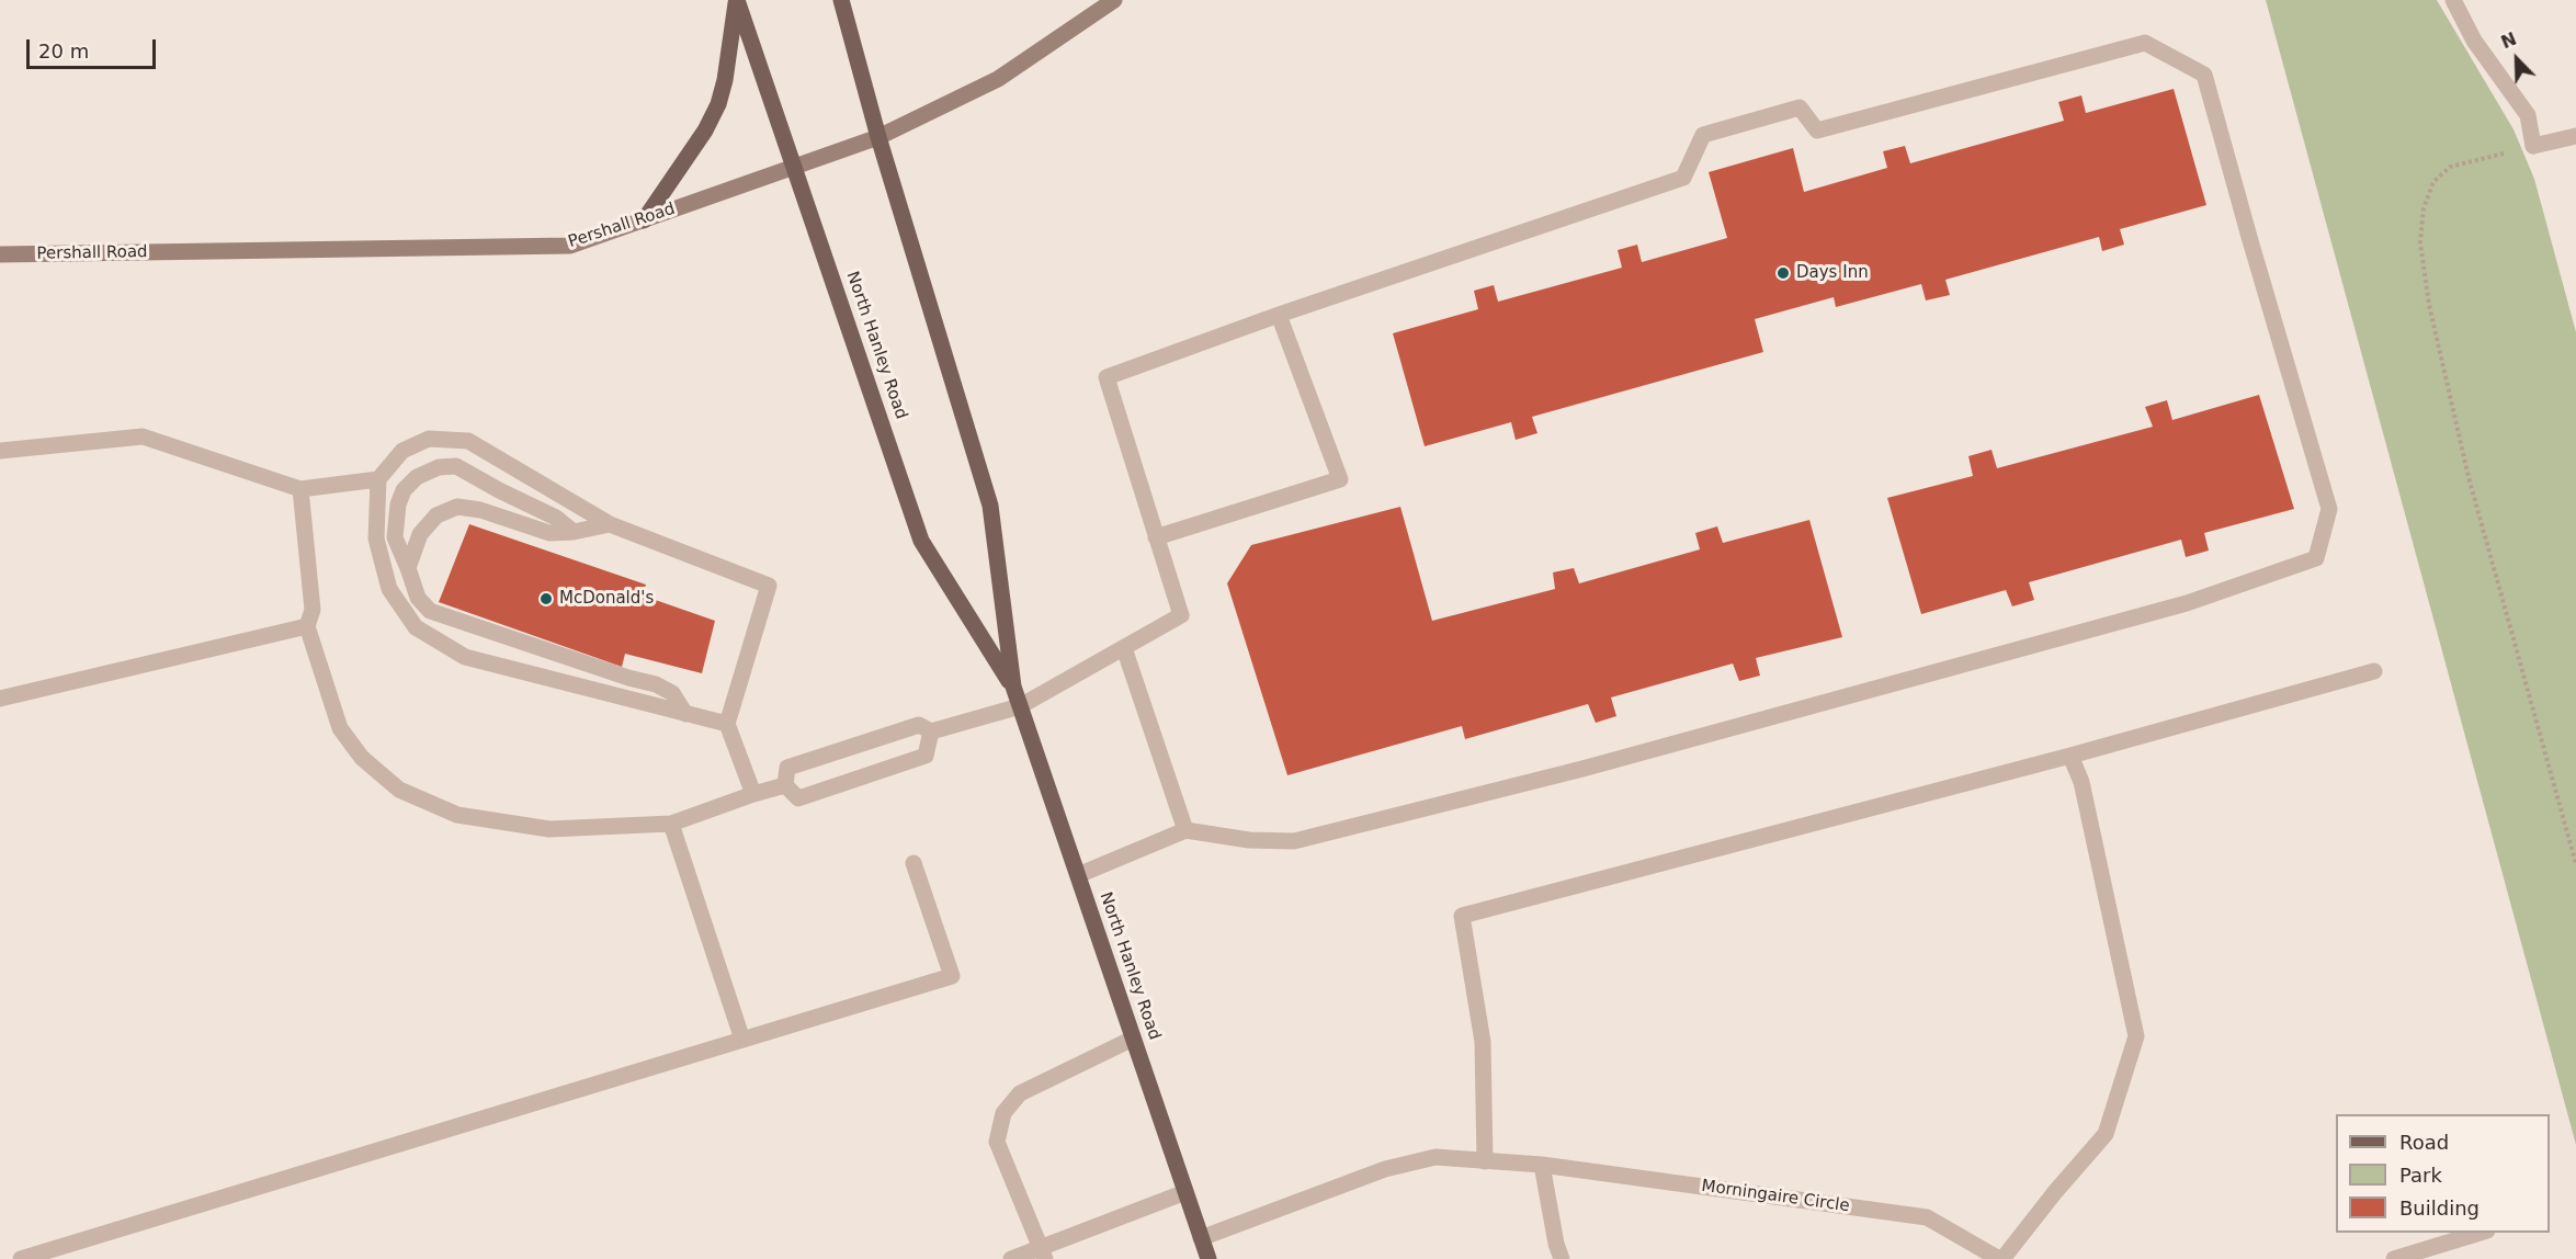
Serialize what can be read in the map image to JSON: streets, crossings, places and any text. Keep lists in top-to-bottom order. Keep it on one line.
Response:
{"streets":{"main road":["North Hanley Road"],"street":["Pershall Road","Morningaire Circle"]},"crossings":[["Pershall Road","North Hanley Road"],["North Hanley Road","Morningaire Circle"]],"places":["Days Inn","McDonald's"],"legend":["Road","Park","Building"],"scale_bar":"20 m","north":"top left"}
